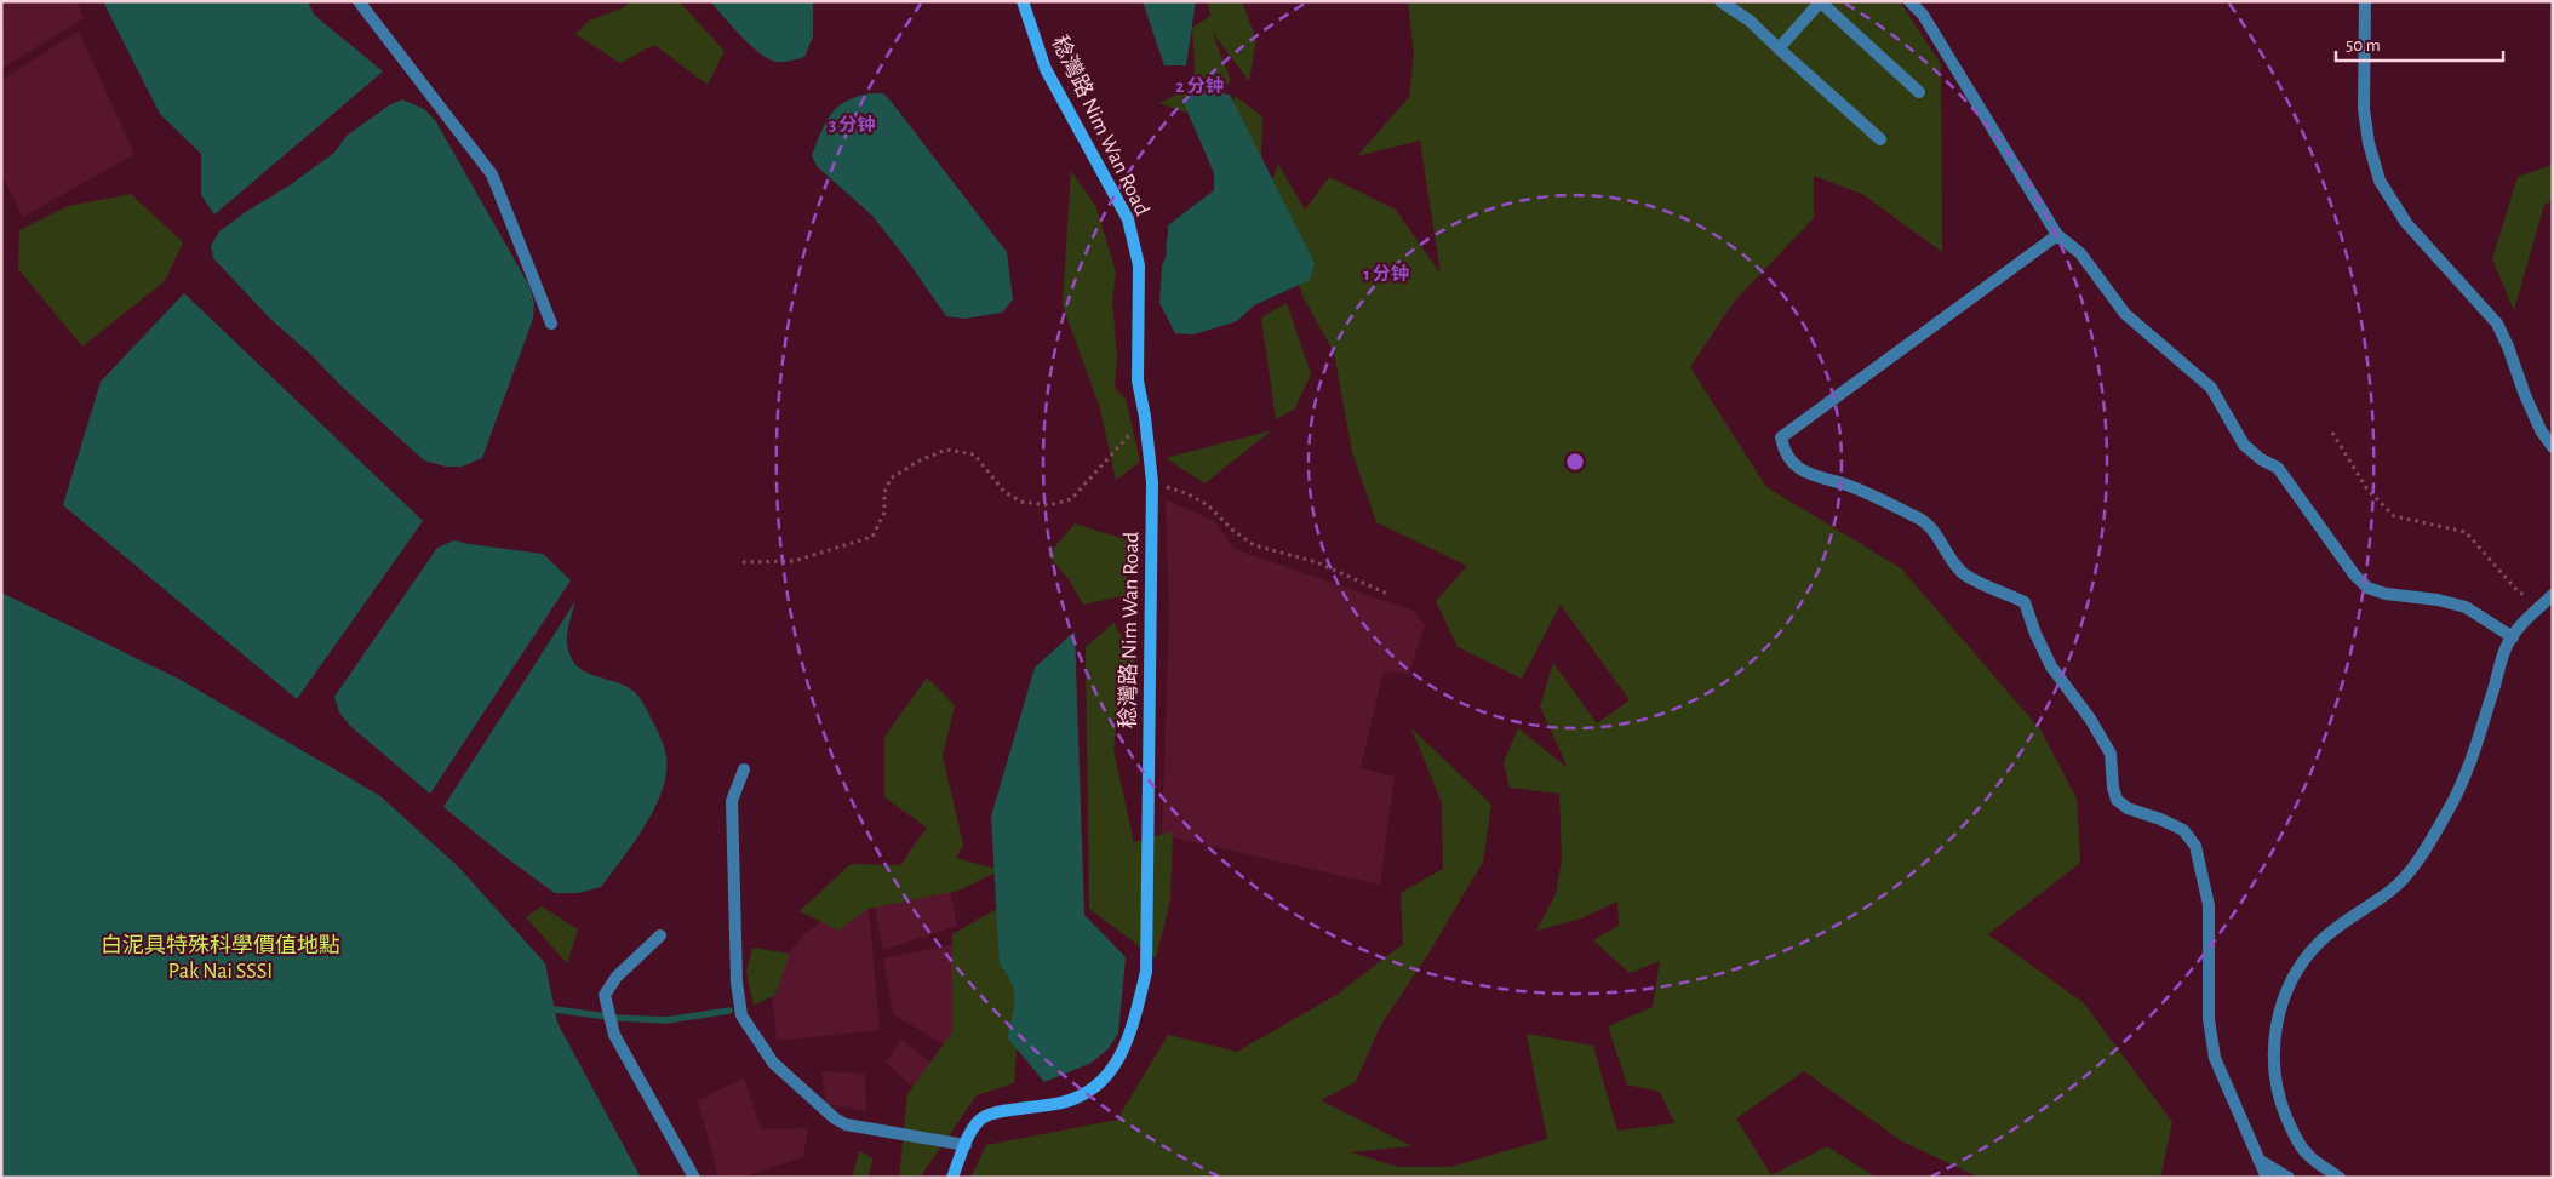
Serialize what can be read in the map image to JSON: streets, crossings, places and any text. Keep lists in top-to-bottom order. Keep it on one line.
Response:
{"streets":{"street":["稔灣路 Nim Wan Road"]},"parks":["白泥具特殊科學價值地點 Pak Nai SSSI"],"scale_bar":"50 m","rings":["2 分钟","3 分钟","1 分钟"]}
